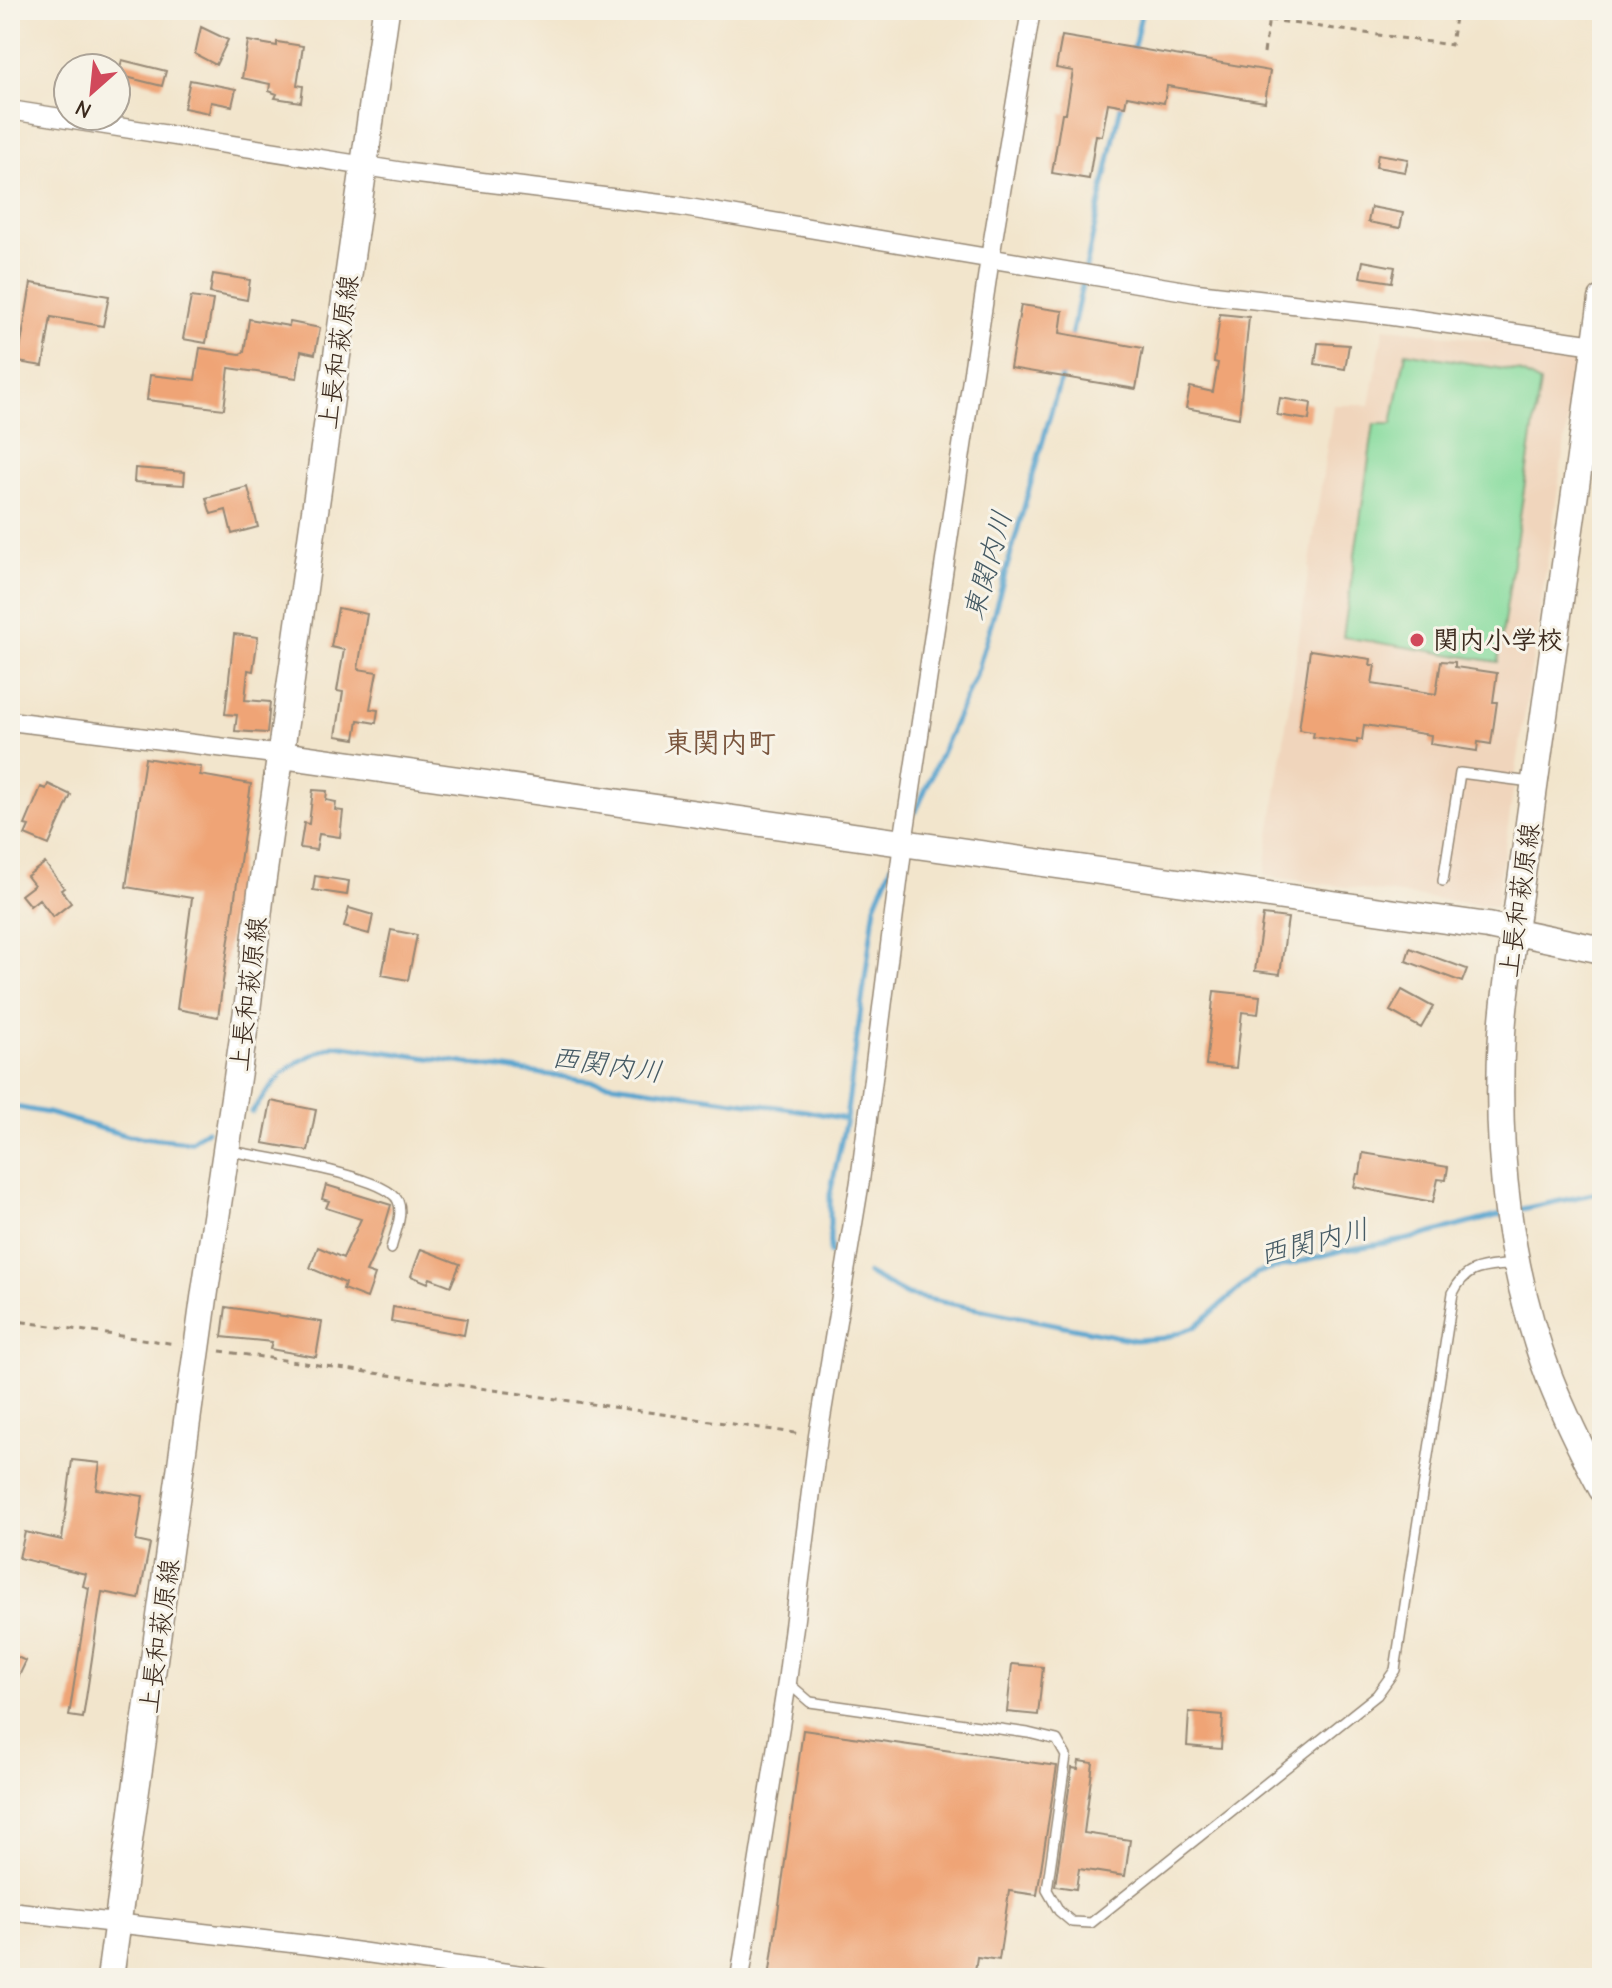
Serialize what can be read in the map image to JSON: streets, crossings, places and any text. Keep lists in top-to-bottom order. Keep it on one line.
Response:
{"streets":{"main road":["上長和萩原線"]},"districts":["東関内町"],"water":["東関内川","西関内川"],"places":["関内小学校"],"north":"bottom left"}
